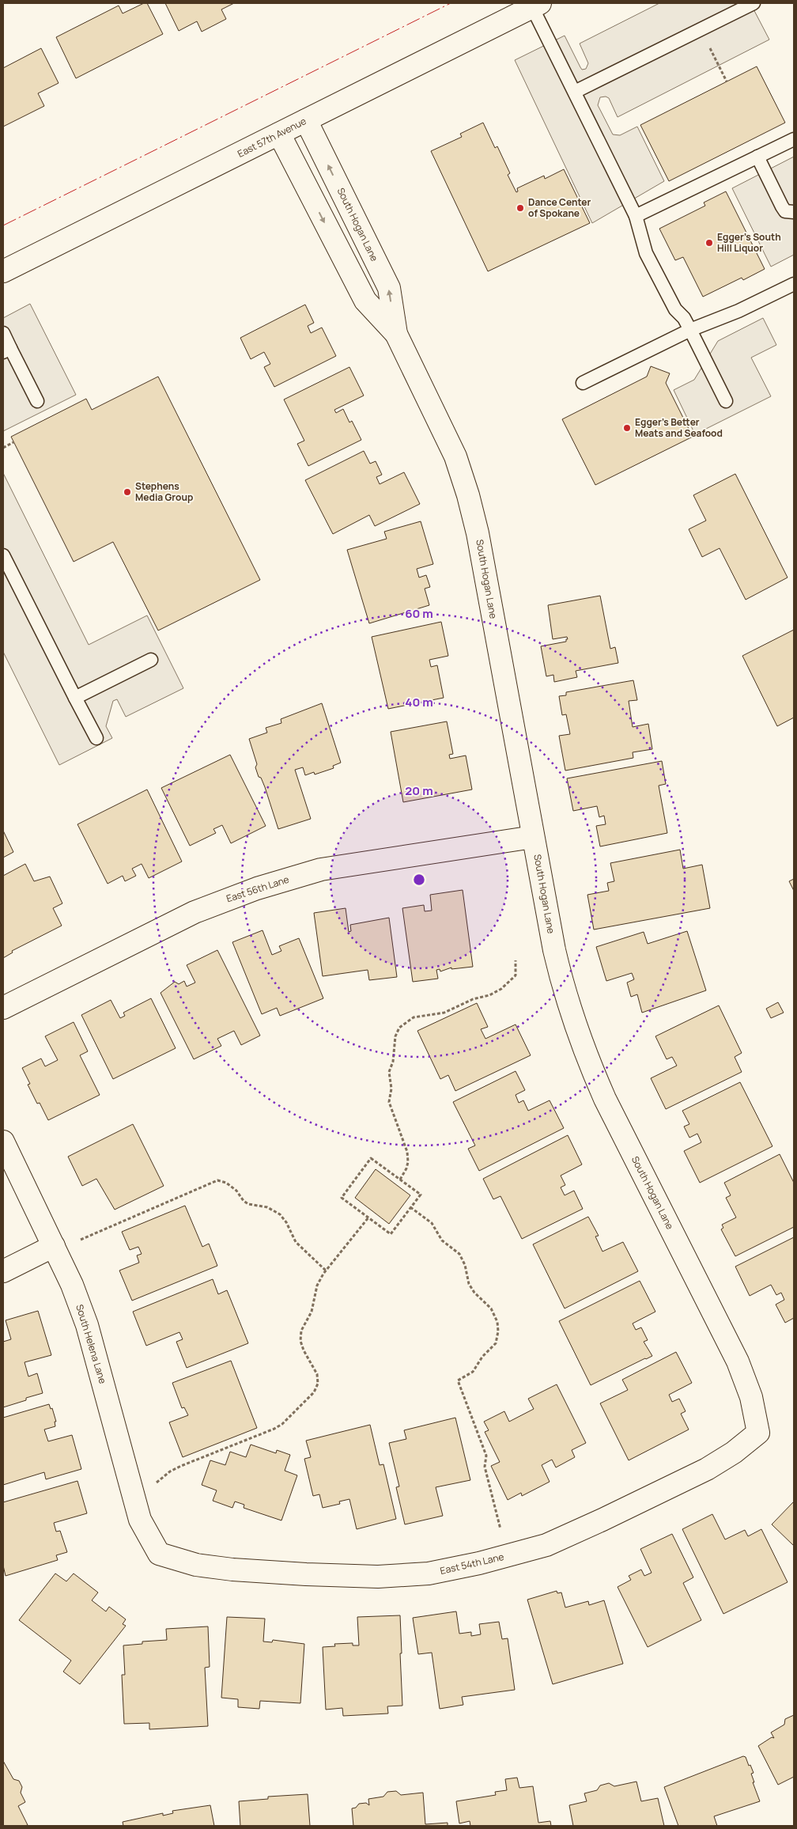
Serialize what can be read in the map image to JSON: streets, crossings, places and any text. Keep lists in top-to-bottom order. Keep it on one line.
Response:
{"streets":{"street":["East 57th Avenue","South Hogan Lane","East 56th Lane","South Helena Lane","East 54th Lane"]},"crossings":[["East 57th Avenue","South Hogan Lane"],["South Hogan Lane","East 56th Lane"],["South Hogan Lane","East 54th Lane"],["South Helena Lane","East 54th Lane"]],"places":["Dance Center of Spokane","Egger's South Hill Liquor","Egger's Better Meats and Seafood","Stephens Media Group"],"rings":["60 m","40 m","20 m"]}
